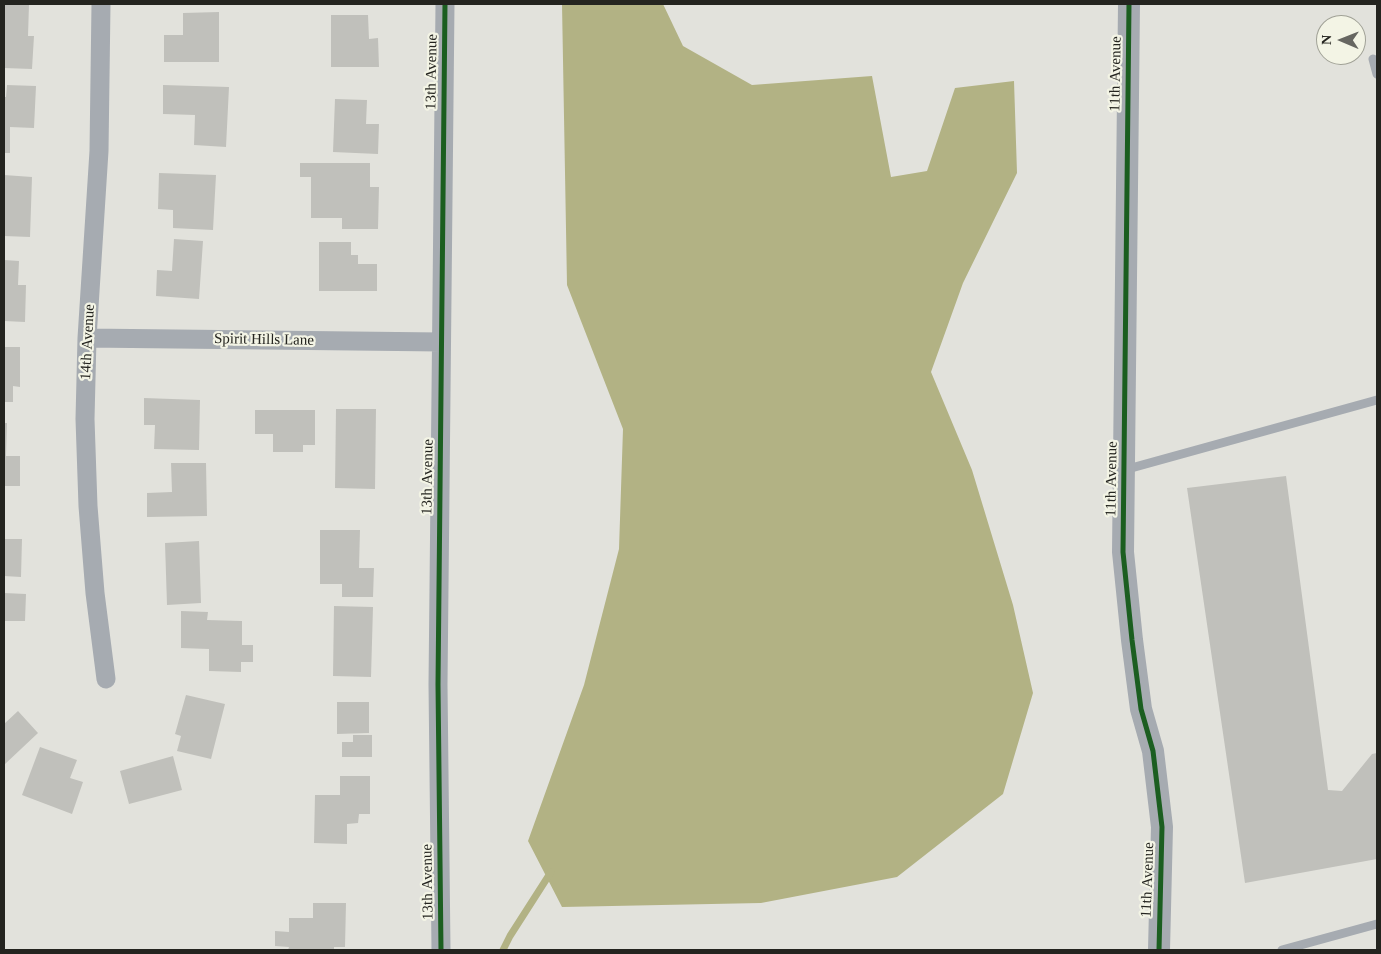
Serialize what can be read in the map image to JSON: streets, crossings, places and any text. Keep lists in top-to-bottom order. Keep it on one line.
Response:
{"streets":{"street":["13th Avenue","11th Avenue","Spirit Hills Lane","14th Avenue"]},"crossings":[["13th Avenue","Spirit Hills Lane"],["Spirit Hills Lane","14th Avenue"]],"north":"left"}
